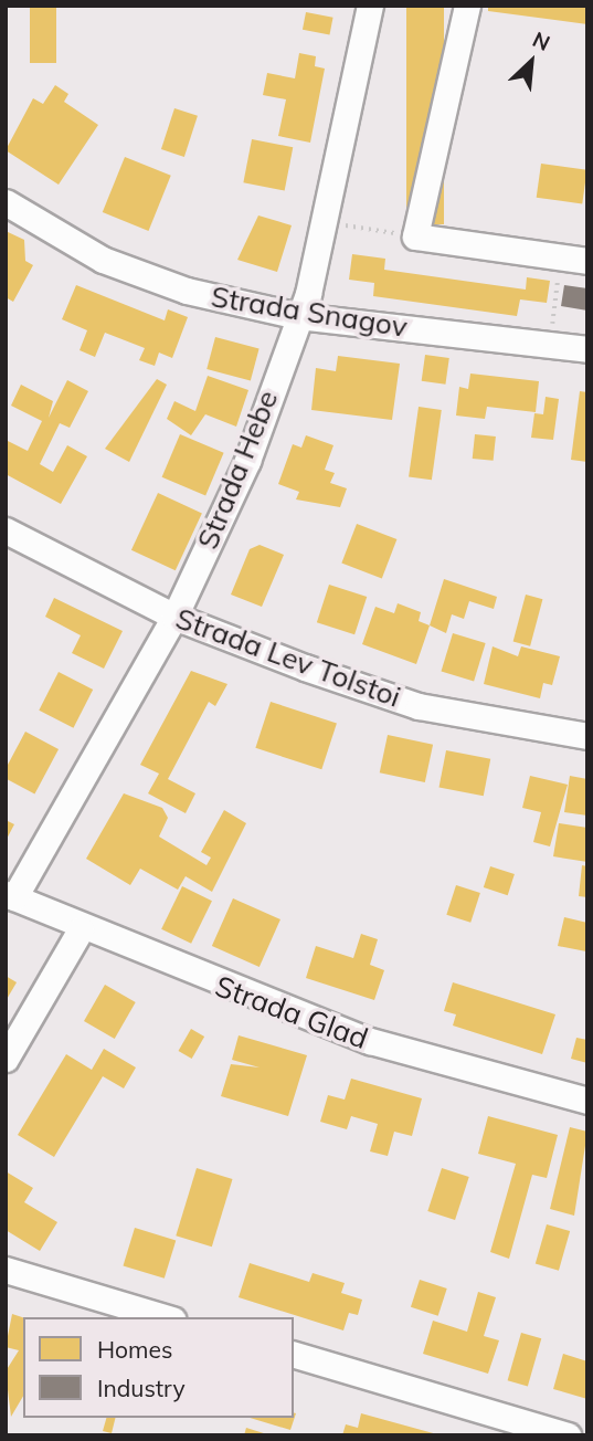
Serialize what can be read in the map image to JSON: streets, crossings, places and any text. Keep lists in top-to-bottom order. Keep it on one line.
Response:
{"streets":{"street":["Strada Snagov","Strada Hebe","Strada Lev Tolstoi","Strada Glad"]},"crossings":[["Strada Snagov","Strada Hebe"],["Strada Hebe","Strada Lev Tolstoi"],["Strada Hebe","Strada Glad"]],"legend":["Homes","Industry"],"north":"top right"}
